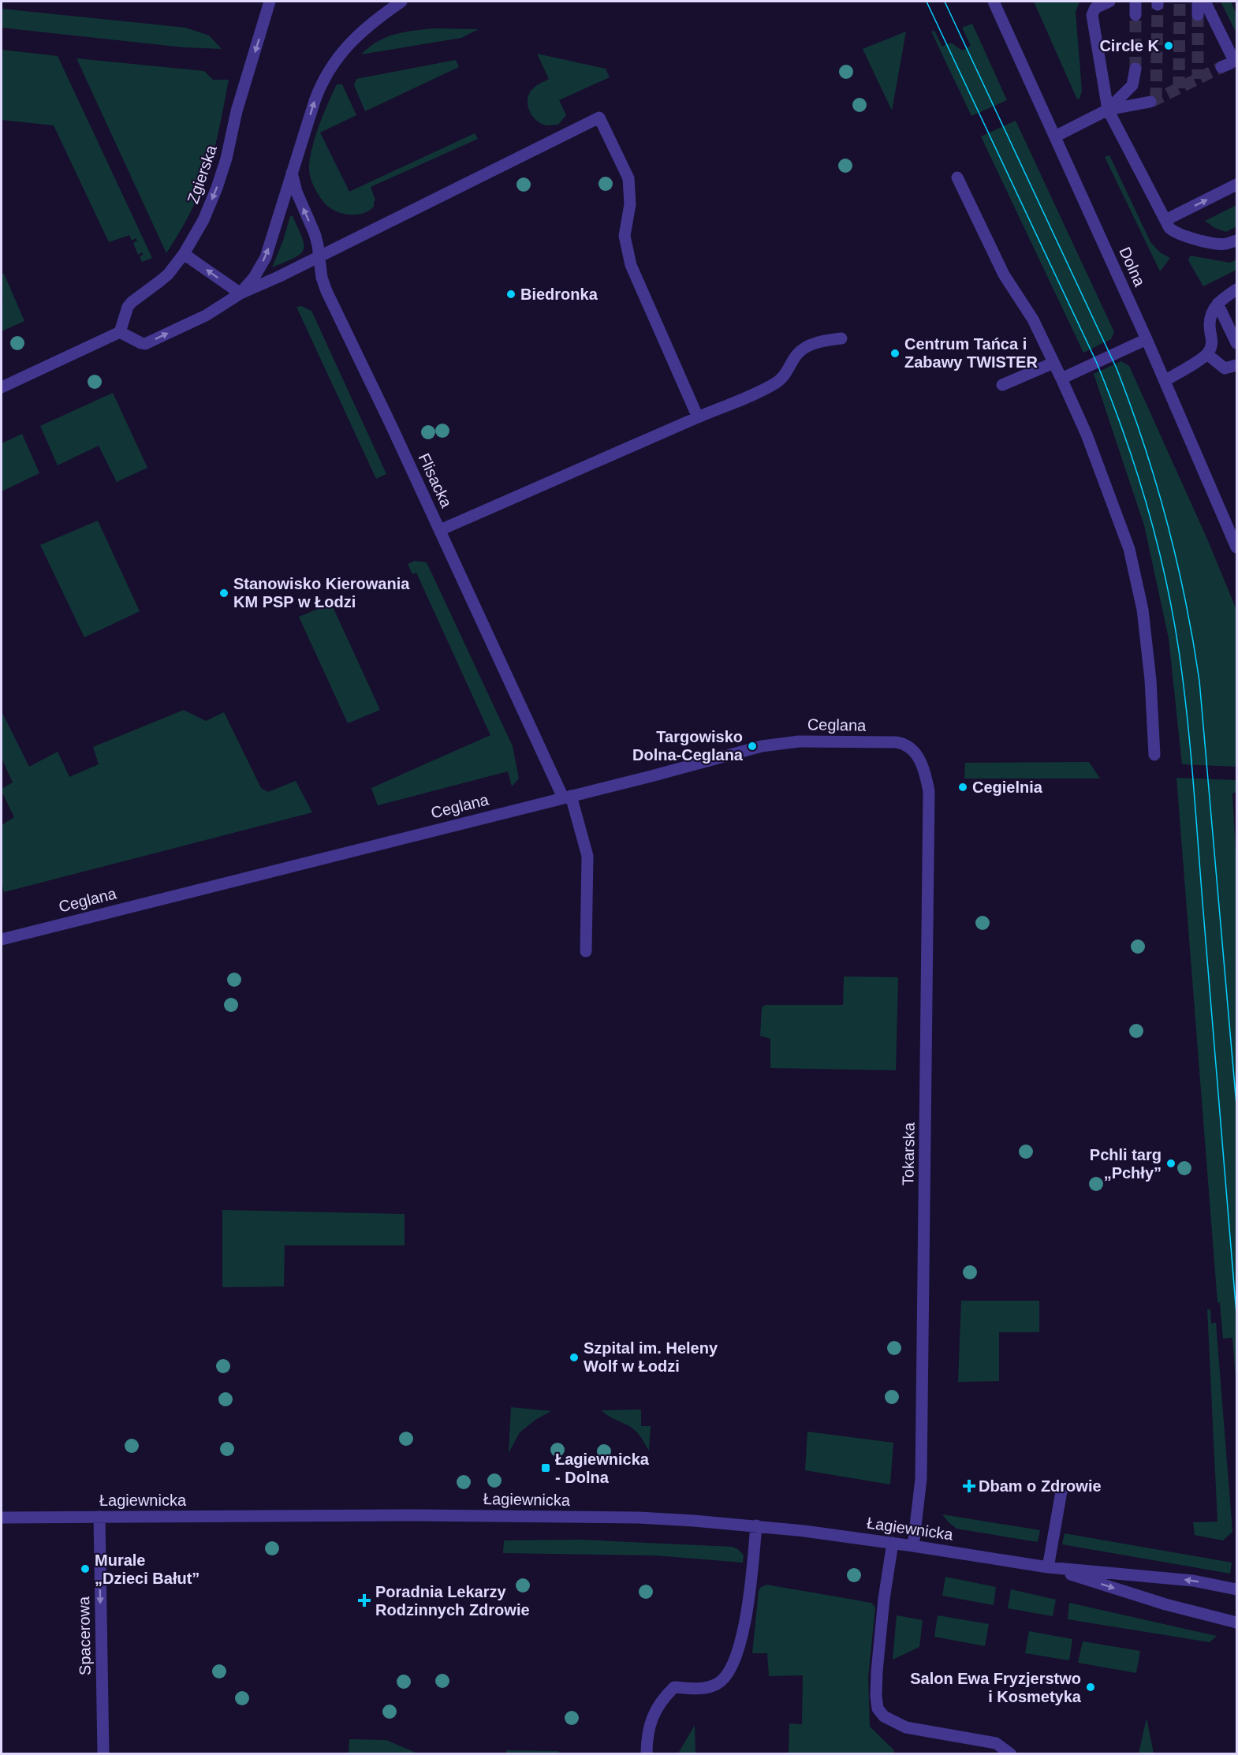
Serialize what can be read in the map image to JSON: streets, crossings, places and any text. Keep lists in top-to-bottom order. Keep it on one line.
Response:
{"streets":{"street":["Zgierska","Dolna","Flisacka","Ceglana","Tokarska","Łagiewnicka","Spacerowa"]},"crossings":[["Flisacka","Ceglana"],["Ceglana","Tokarska"],["Tokarska","Łagiewnicka"],["Łagiewnicka","Spacerowa"]],"one_way":["Spacerowa"],"places":{"other":["Circle K","Biedronka","Centrum Tańca i Zabawy TWISTER","Stanowisko Kierowania KM PSP w Łodzi","Targowisko Dolna-Ceglana","Cegielnia","Pchli targ „Pchły”","Szpital im. Heleny Wolf w Łodzi","Murale „Dzieci Bałut”","Salon Ewa Fryzjerstwo i Kosmetyka"],"transit":["Łagiewnicka - Dolna"],"health":["Dbam o Zdrowie","Poradnia Lekarzy Rodzinnych Zdrowie"]}}
